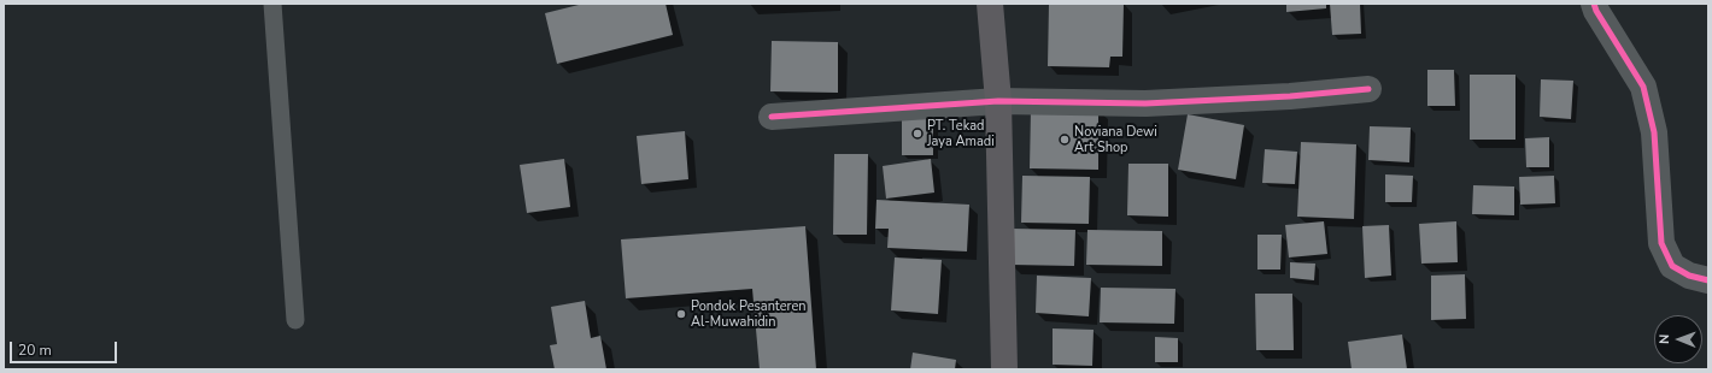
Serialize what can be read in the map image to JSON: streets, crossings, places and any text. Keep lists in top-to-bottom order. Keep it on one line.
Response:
{"places":["PT. Tekad Jaya Amadi","Noviana Dewi Art Shop","Pondok Pesanteren Al-Muwahidin"],"scale_bar":"20 m","north":"left"}
